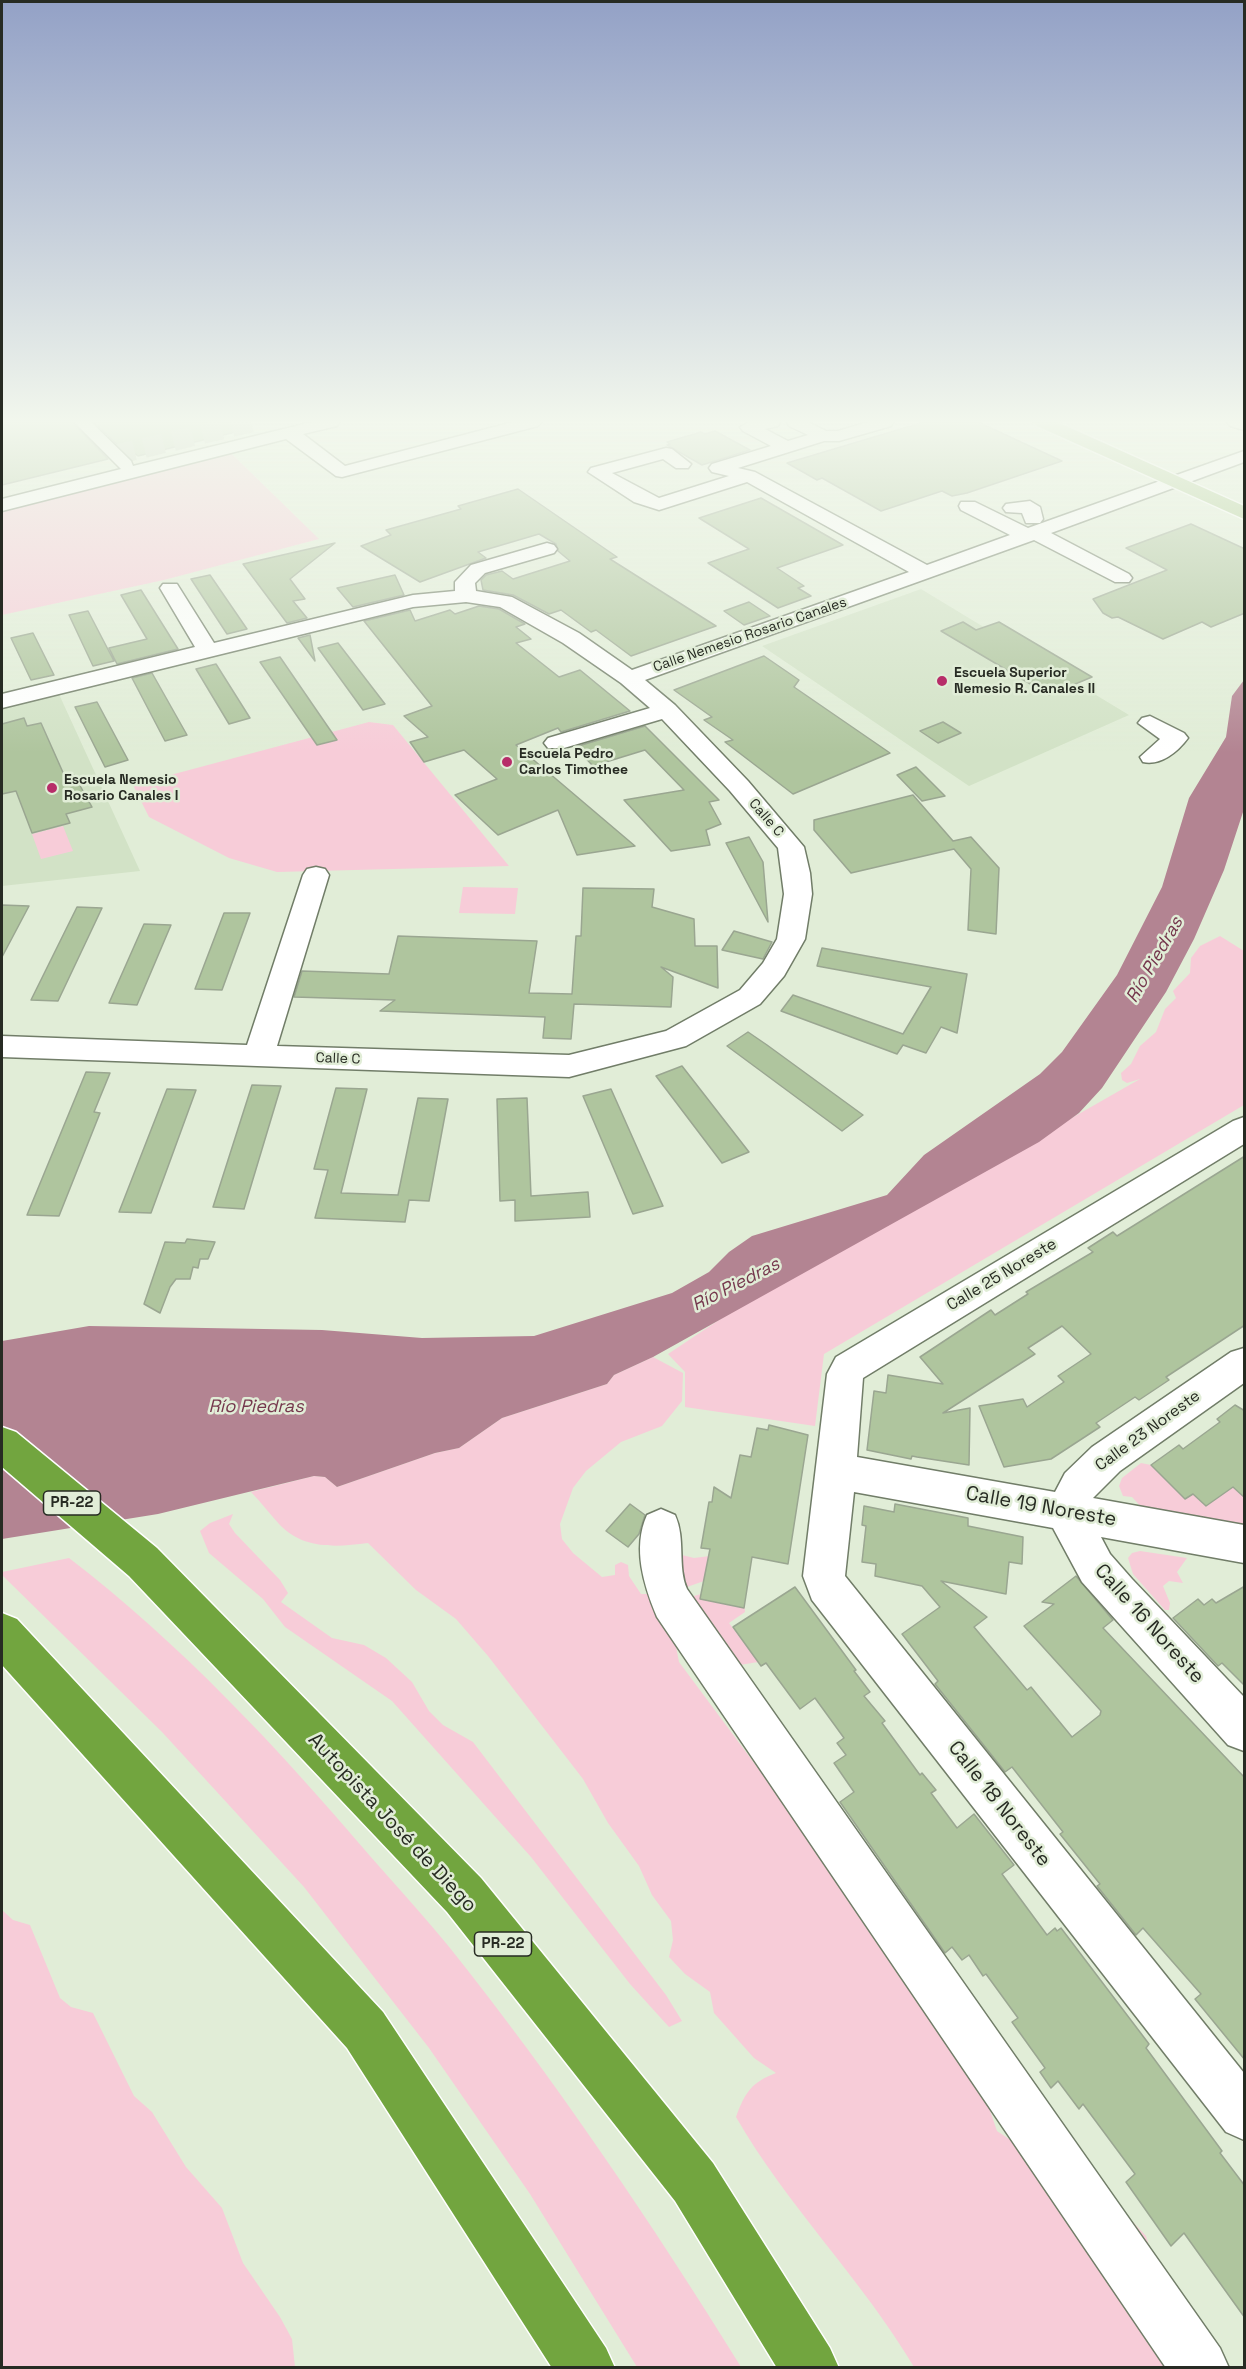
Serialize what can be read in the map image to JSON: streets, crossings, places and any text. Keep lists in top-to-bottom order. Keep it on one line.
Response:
{"streets":{"highway":["PR-22","Autopista José de Diego"],"street":["Calle Nemesio Rosario Canales","Calle C","Calle 25 Noreste","Calle 23 Noreste","Calle 19 Noreste","Calle 16 Noreste","Calle 18 Noreste"]},"crossings":[["Calle Nemesio Rosario Canales","Calle C"],["Calle 25 Noreste","Calle 19 Noreste"],["Calle 25 Noreste","Calle 18 Noreste"],["Calle 23 Noreste","Calle 19 Noreste"],["Calle 23 Noreste","Calle 16 Noreste"],["Calle 19 Noreste","Calle 16 Noreste"],["Calle 19 Noreste","Calle 18 Noreste"]],"water":["Río Piedras"],"places":["Escuela Superior Nemesio R. Canales II","Escuela Pedro Carlos Timothee","Escuela Nemesio Rosario Canales I"]}
